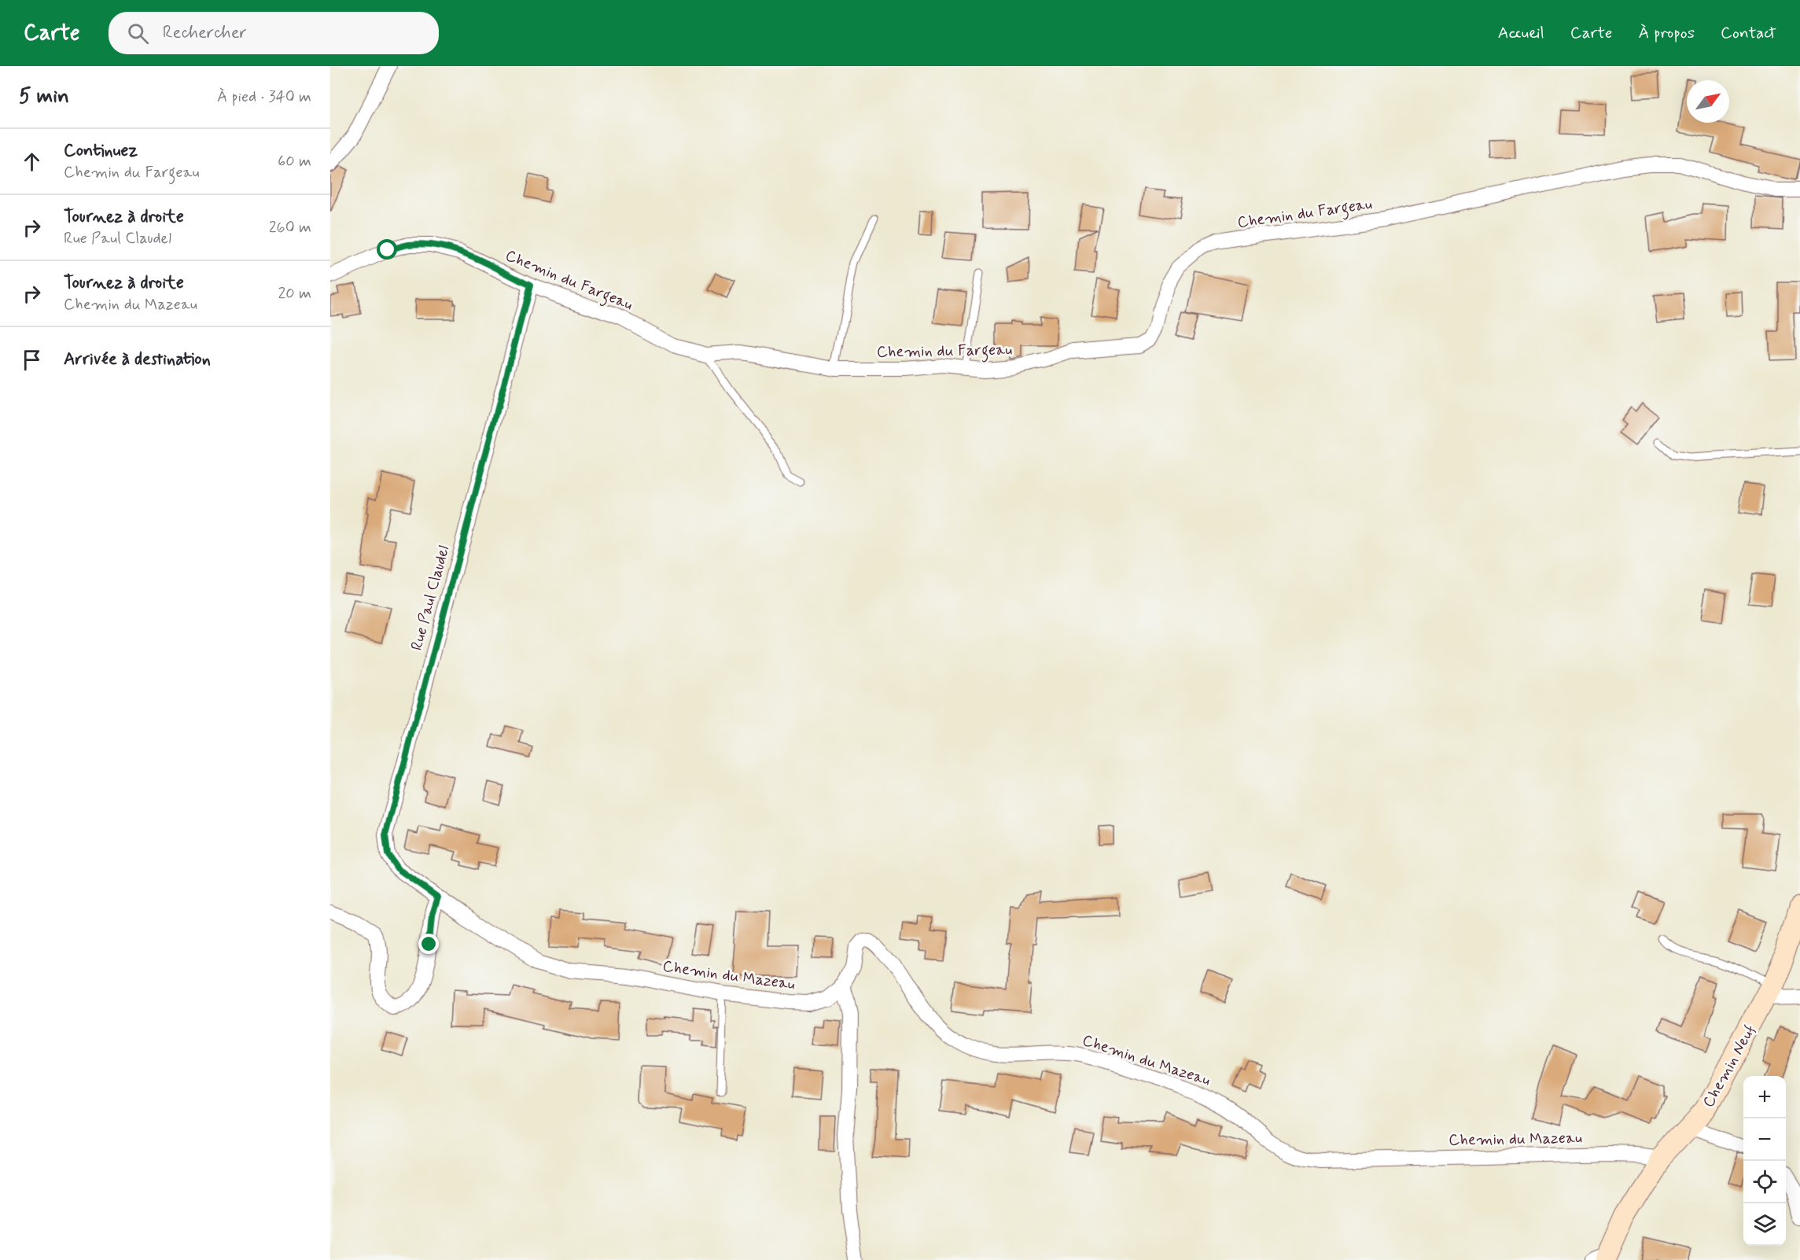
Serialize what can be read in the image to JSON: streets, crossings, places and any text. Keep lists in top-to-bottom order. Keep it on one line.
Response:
{"streets":{"main road":["Chemin Neuf"],"street":["Chemin du Fargeau","Rue Paul Claudel","Chemin du Mazeau"]},"crossings":[["Chemin du Fargeau","Rue Paul Claudel"],["Rue Paul Claudel","Chemin du Mazeau"],["Chemin du Mazeau","Chemin Neuf"]],"north":"top right","page":{"header":"Carte","search":"Rechercher","nav":["Accueil","Carte","À propos","Contact"],"heading":["5 min","À pied · 340 m"],"list":[["Continuez","Chemin du Fargeau","60 m"],["Tournez à droite","Rue Paul Claudel","260 m"],["Tournez à droite","Chemin du Mazeau","20 m"],"Arrivée à destination"],"map_buttons":["+","−"]}}
